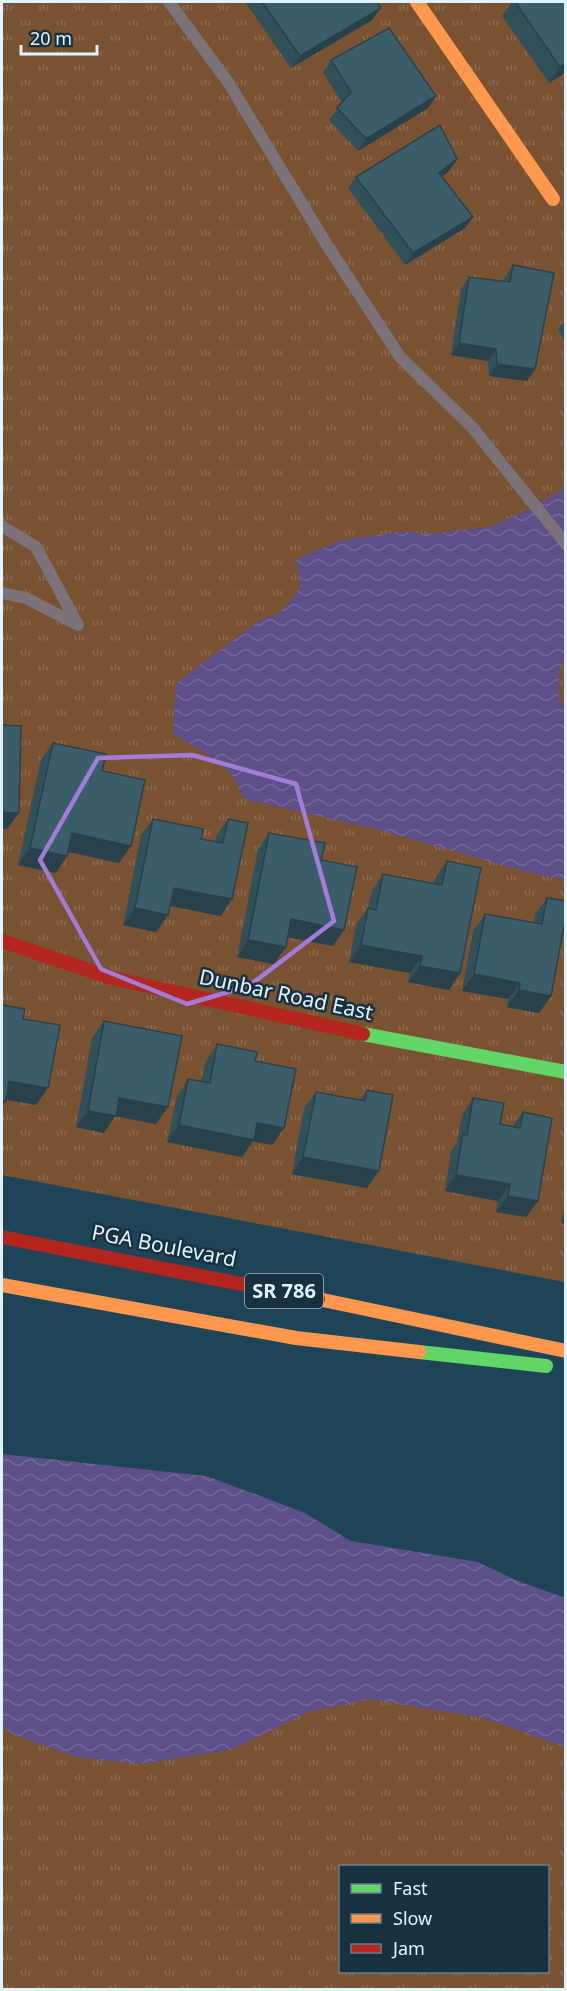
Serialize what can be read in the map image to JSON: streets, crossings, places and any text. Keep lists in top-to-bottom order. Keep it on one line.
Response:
{"streets":{"main road":["Dunbar Road East","PGA Boulevard","SR 786"]},"legend":["Fast","Slow","Jam"],"scale_bar":"20 m"}
